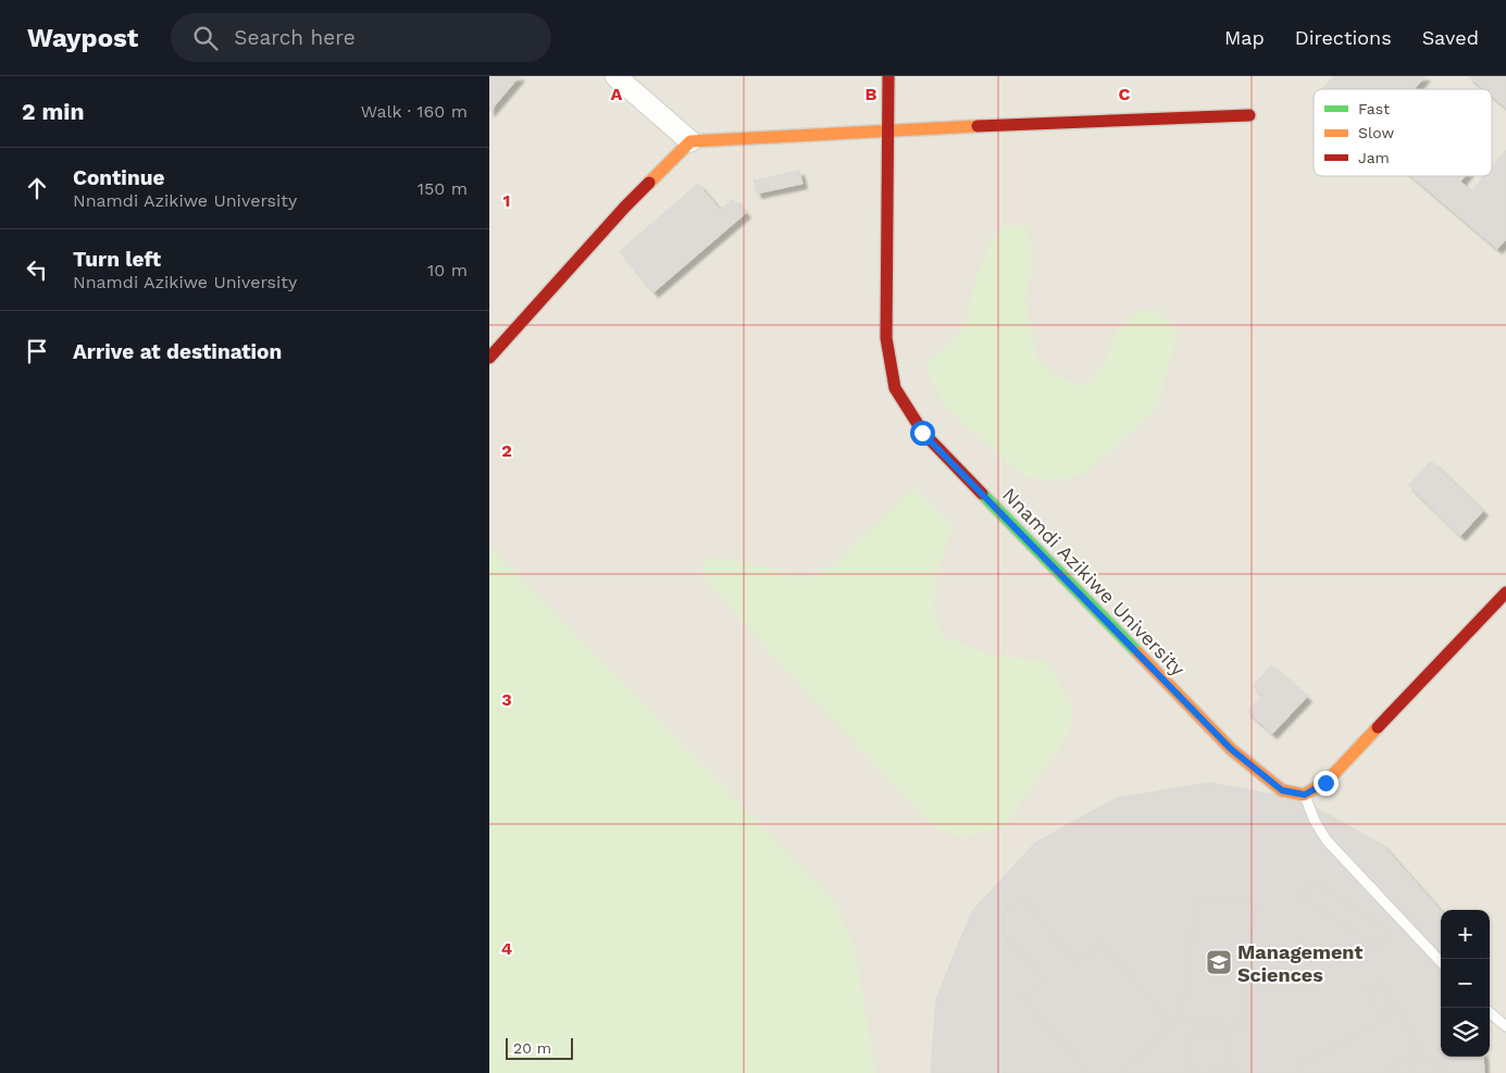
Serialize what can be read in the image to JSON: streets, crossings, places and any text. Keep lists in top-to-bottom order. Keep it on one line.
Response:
{"streets":{"street":["Nnamdi Azikiwe University"]},"places":{"school or university":["Management Sciences"]},"legend":["Fast","Slow","Jam"],"scale_bar":"20 m","page":{"header":"Waypost","search":"Search here","nav":["Map","Directions","Saved"],"heading":["2 min","Walk · 160 m"],"list":[["Continue","Nnamdi Azikiwe University","150 m"],["Turn left","Nnamdi Azikiwe University","10 m"],"Arrive at destination"],"map_buttons":["+","−"],"scale":"20 m"},"grid":{"columns":["A","B","C"],"rows":["1","2","3","4"]}}
